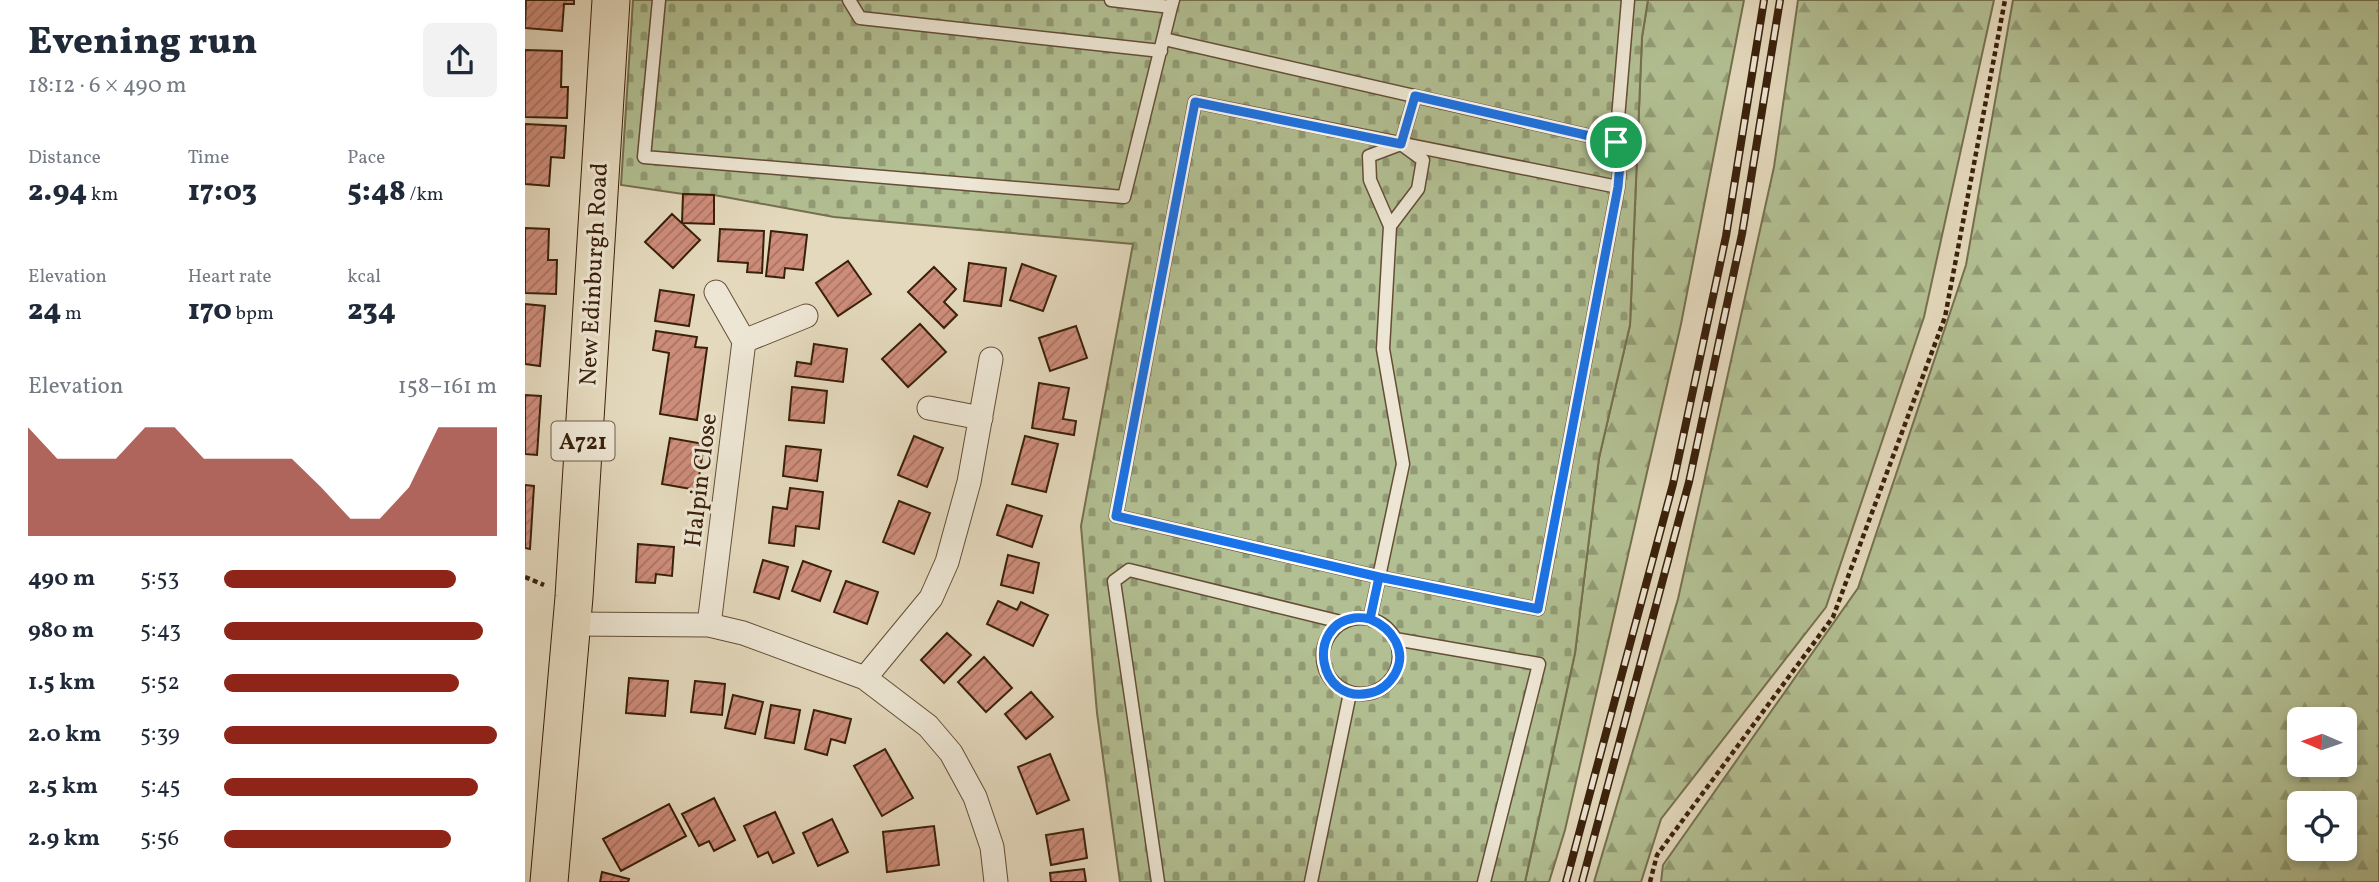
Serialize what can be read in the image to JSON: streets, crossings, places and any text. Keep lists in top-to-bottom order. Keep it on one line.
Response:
{"streets":{"main road":["New Edinburgh Road","A721"],"street":["Halpin Close"]},"north":"left","page":{"heading":["Evening run","18:12 · 6 × 490 m"],"stats":[["Distance","2.94 km"],["Time","17:03"],["Pace","5:48 /km"],["Elevation","24 m"],["Heart rate","170 bpm"],["kcal","234"]],"chart":["Elevation","158–161 m"],"list":[{"name":"490 m","note":"5:53"},{"name":"980 m","note":"5:43"},{"name":"1.5 km","note":"5:52"},{"name":"2.0 km","note":"5:39"},{"name":"2.5 km","note":"5:45"},{"name":"2.9 km","note":"5:56"}]}}
